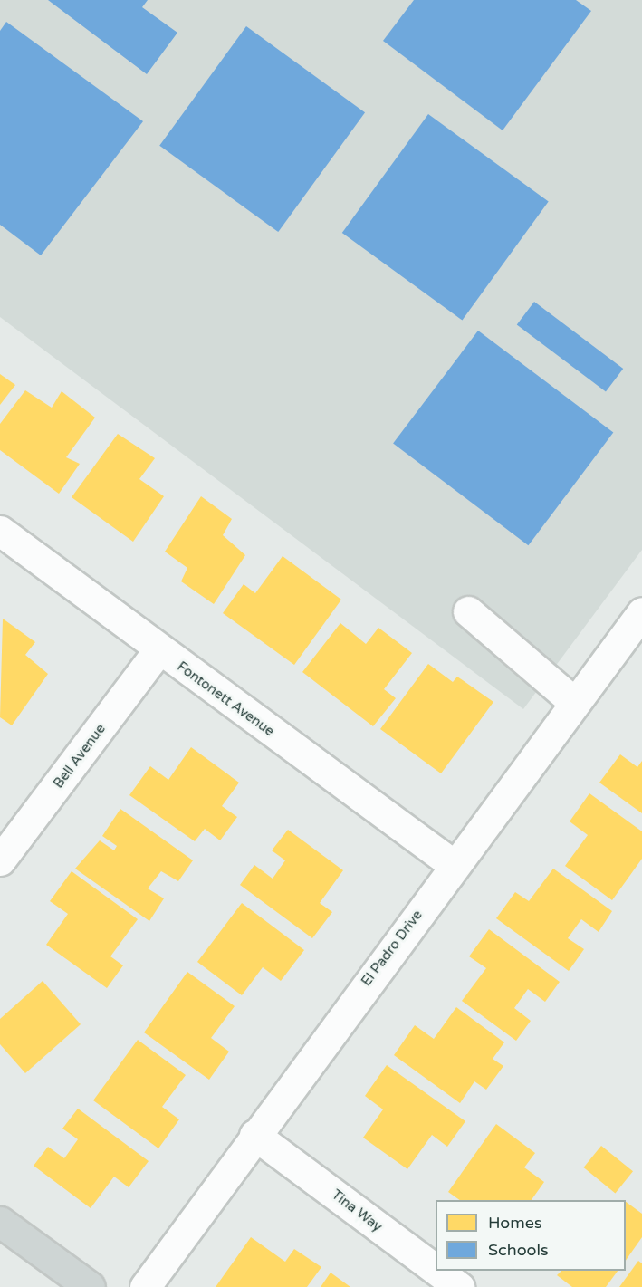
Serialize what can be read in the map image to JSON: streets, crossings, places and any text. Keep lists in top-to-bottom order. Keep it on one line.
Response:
{"streets":{"street":["Fontonett Avenue","Bell Avenue","El Padro Drive","Tina Way"]},"crossings":[["Fontonett Avenue","Bell Avenue"],["Fontonett Avenue","El Padro Drive"],["El Padro Drive","Tina Way"]],"legend":["Homes","Schools"]}
